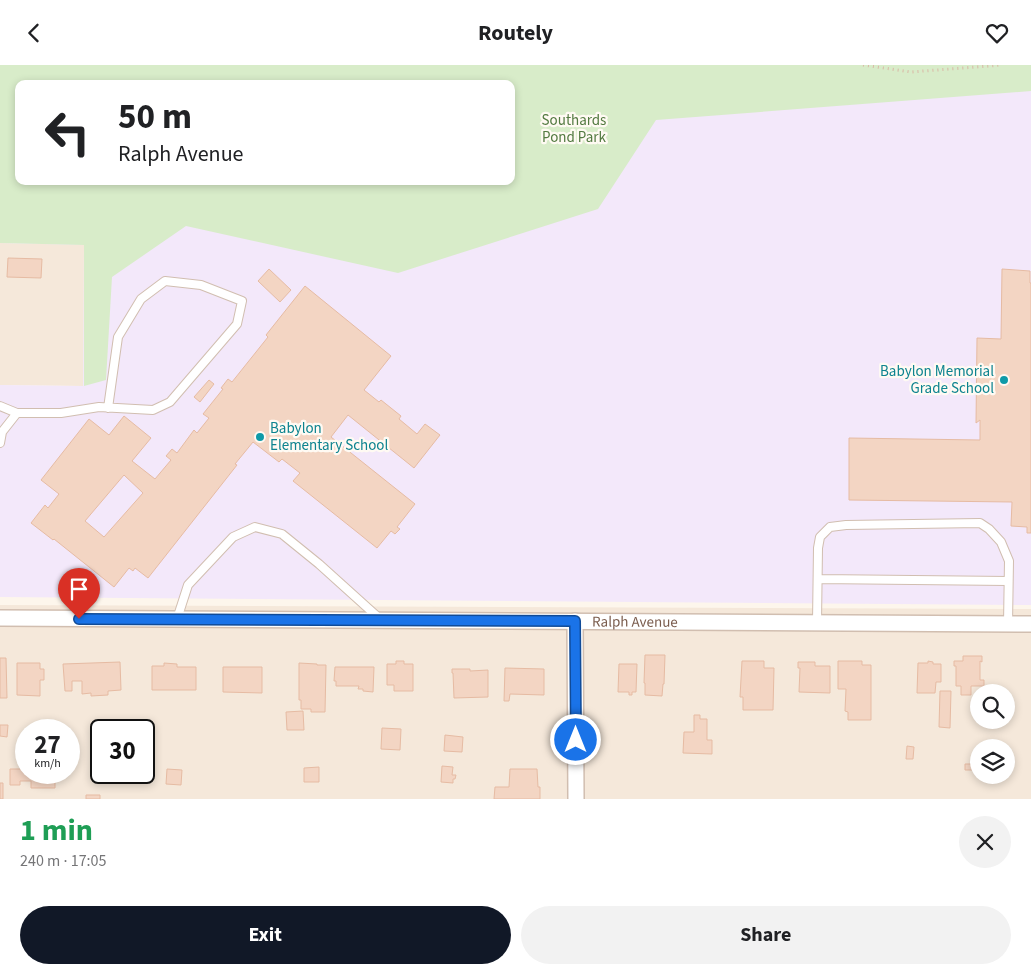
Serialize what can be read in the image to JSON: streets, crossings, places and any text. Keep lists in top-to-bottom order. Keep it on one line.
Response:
{"streets":{"street":["Ralph Avenue"]},"parks":["Southards Pond Park"],"places":["Babylon Memorial Grade School","Babylon Elementary School"],"page":{"header":"Routely","turn":["50 m","Ralph Avenue"],"speed":"27 km/h","limit":"30","heading":["1 min","240 m · 17:05"],"buttons":["Exit","Share"]}}
